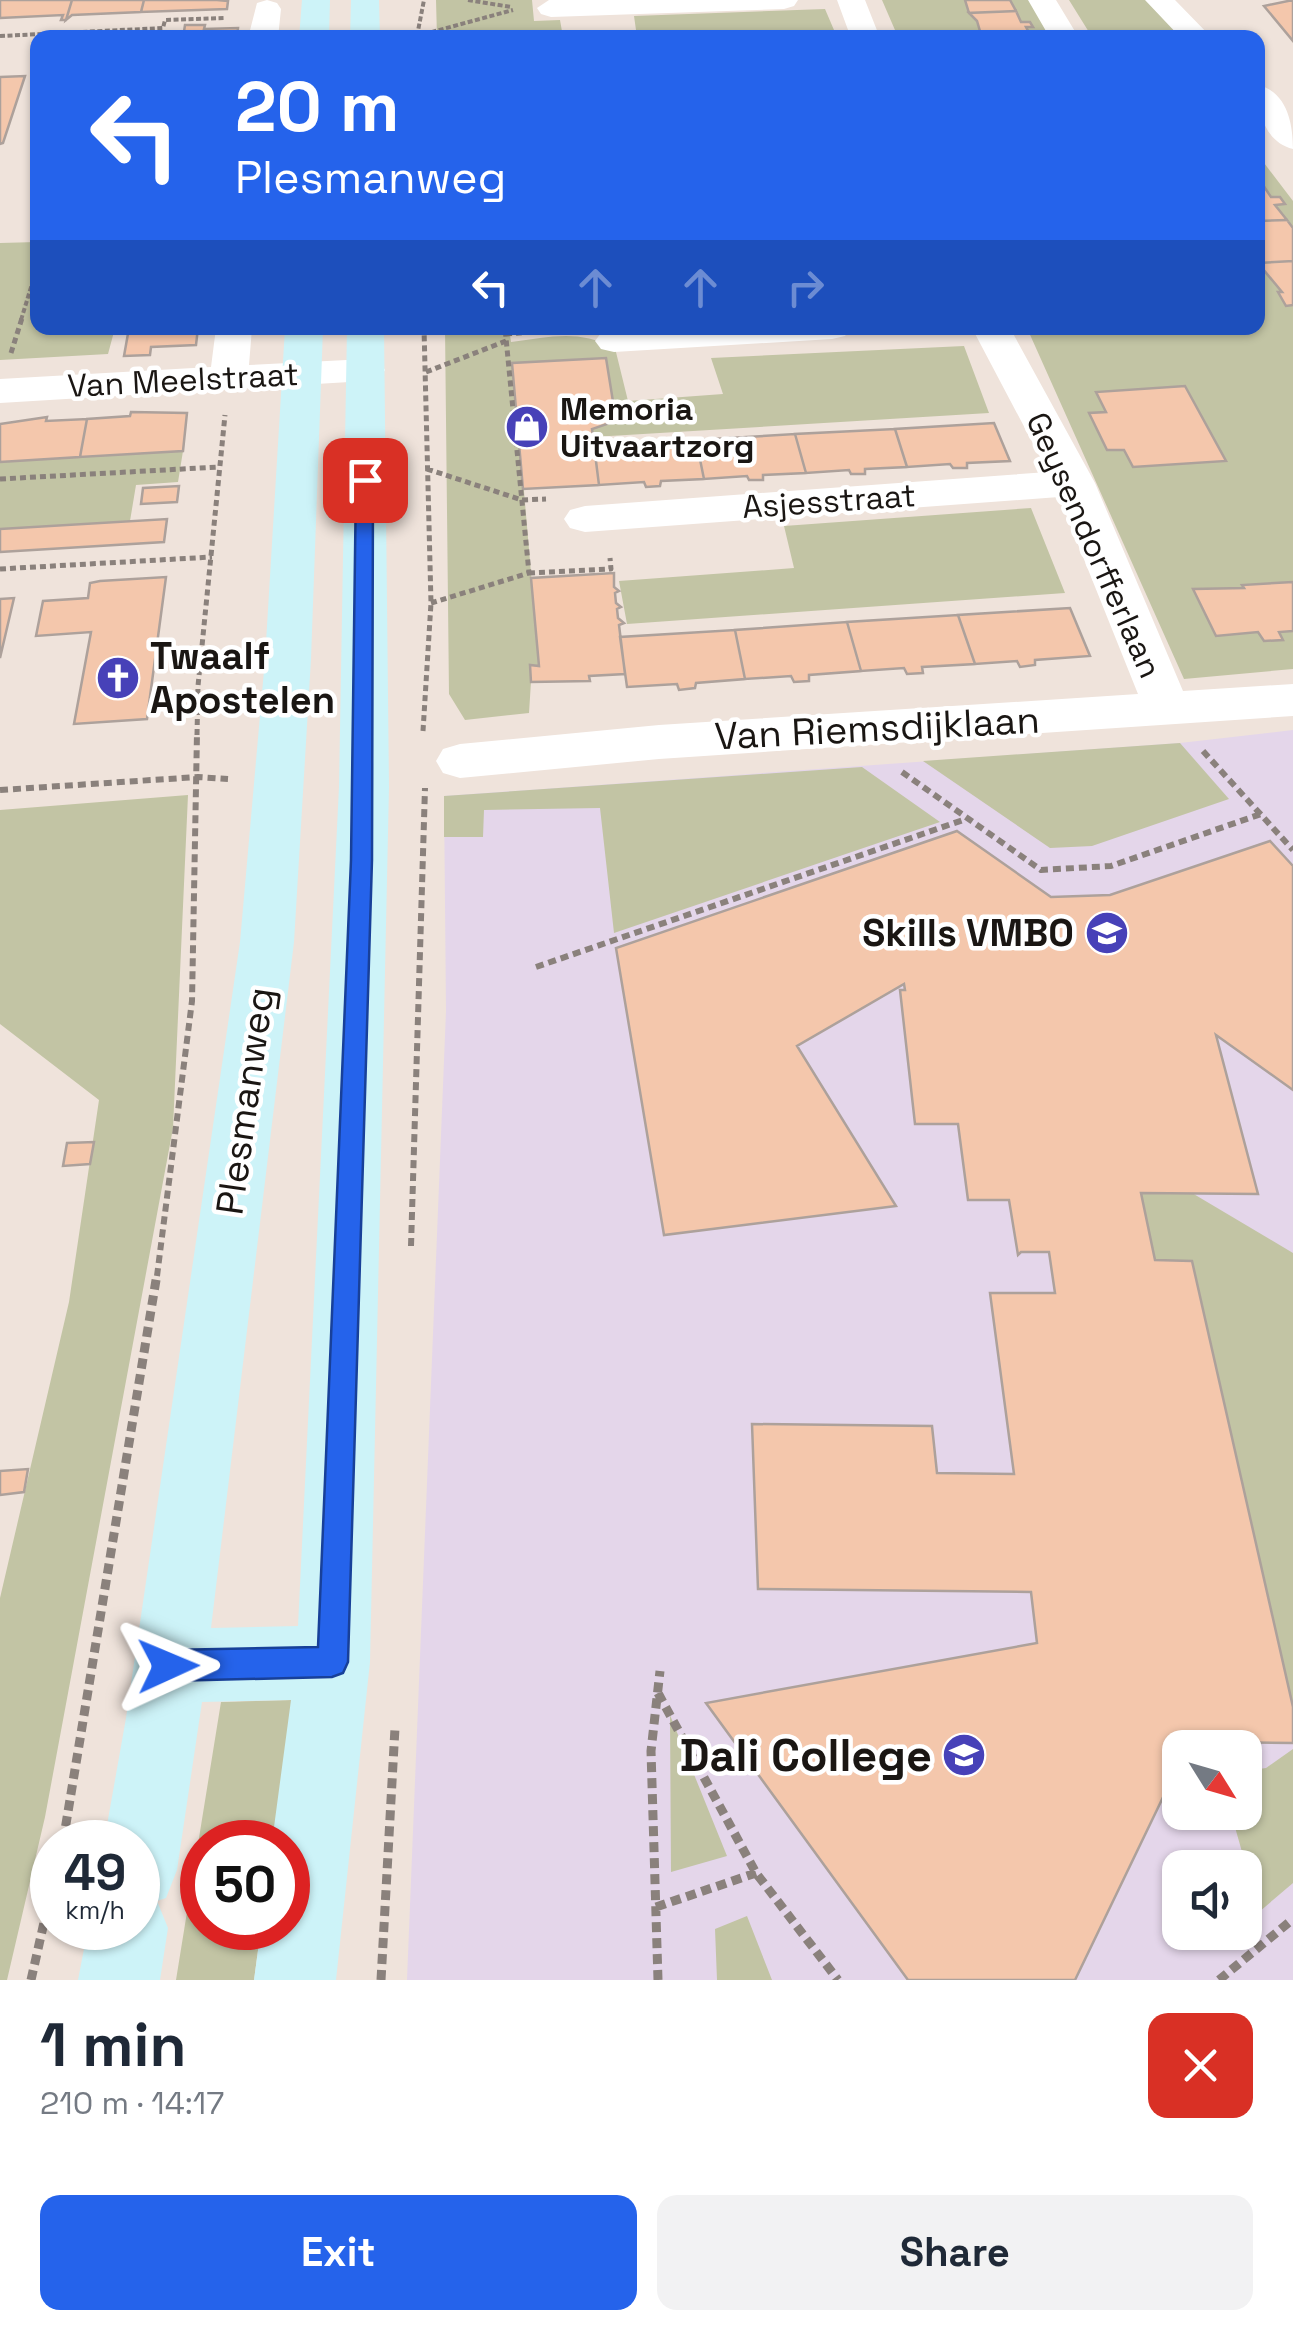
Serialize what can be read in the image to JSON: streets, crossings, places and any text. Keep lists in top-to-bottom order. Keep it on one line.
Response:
{"streets":{"main road":["Plesmanweg"],"street":["Van Meelstraat","Asjesstraat","Geysendorfferlaan","Van Riemsdijklaan"]},"crossings":[["Van Meelstraat","Plesmanweg"],["Asjesstraat","Geysendorfferlaan"],["Geysendorfferlaan","Van Riemsdijklaan"]],"places":{"shop":["Memoria Uitvaartzorg"],"church":["Twaalf Apostelen"],"school or university":["Skills VMBO","Dali College"]},"north":"bottom right","page":{"turn":["20 m","Plesmanweg"],"speed":"49 km/h","limit":"50","heading":["1 min","210 m · 14:17"],"buttons":["Exit","Share"]}}
